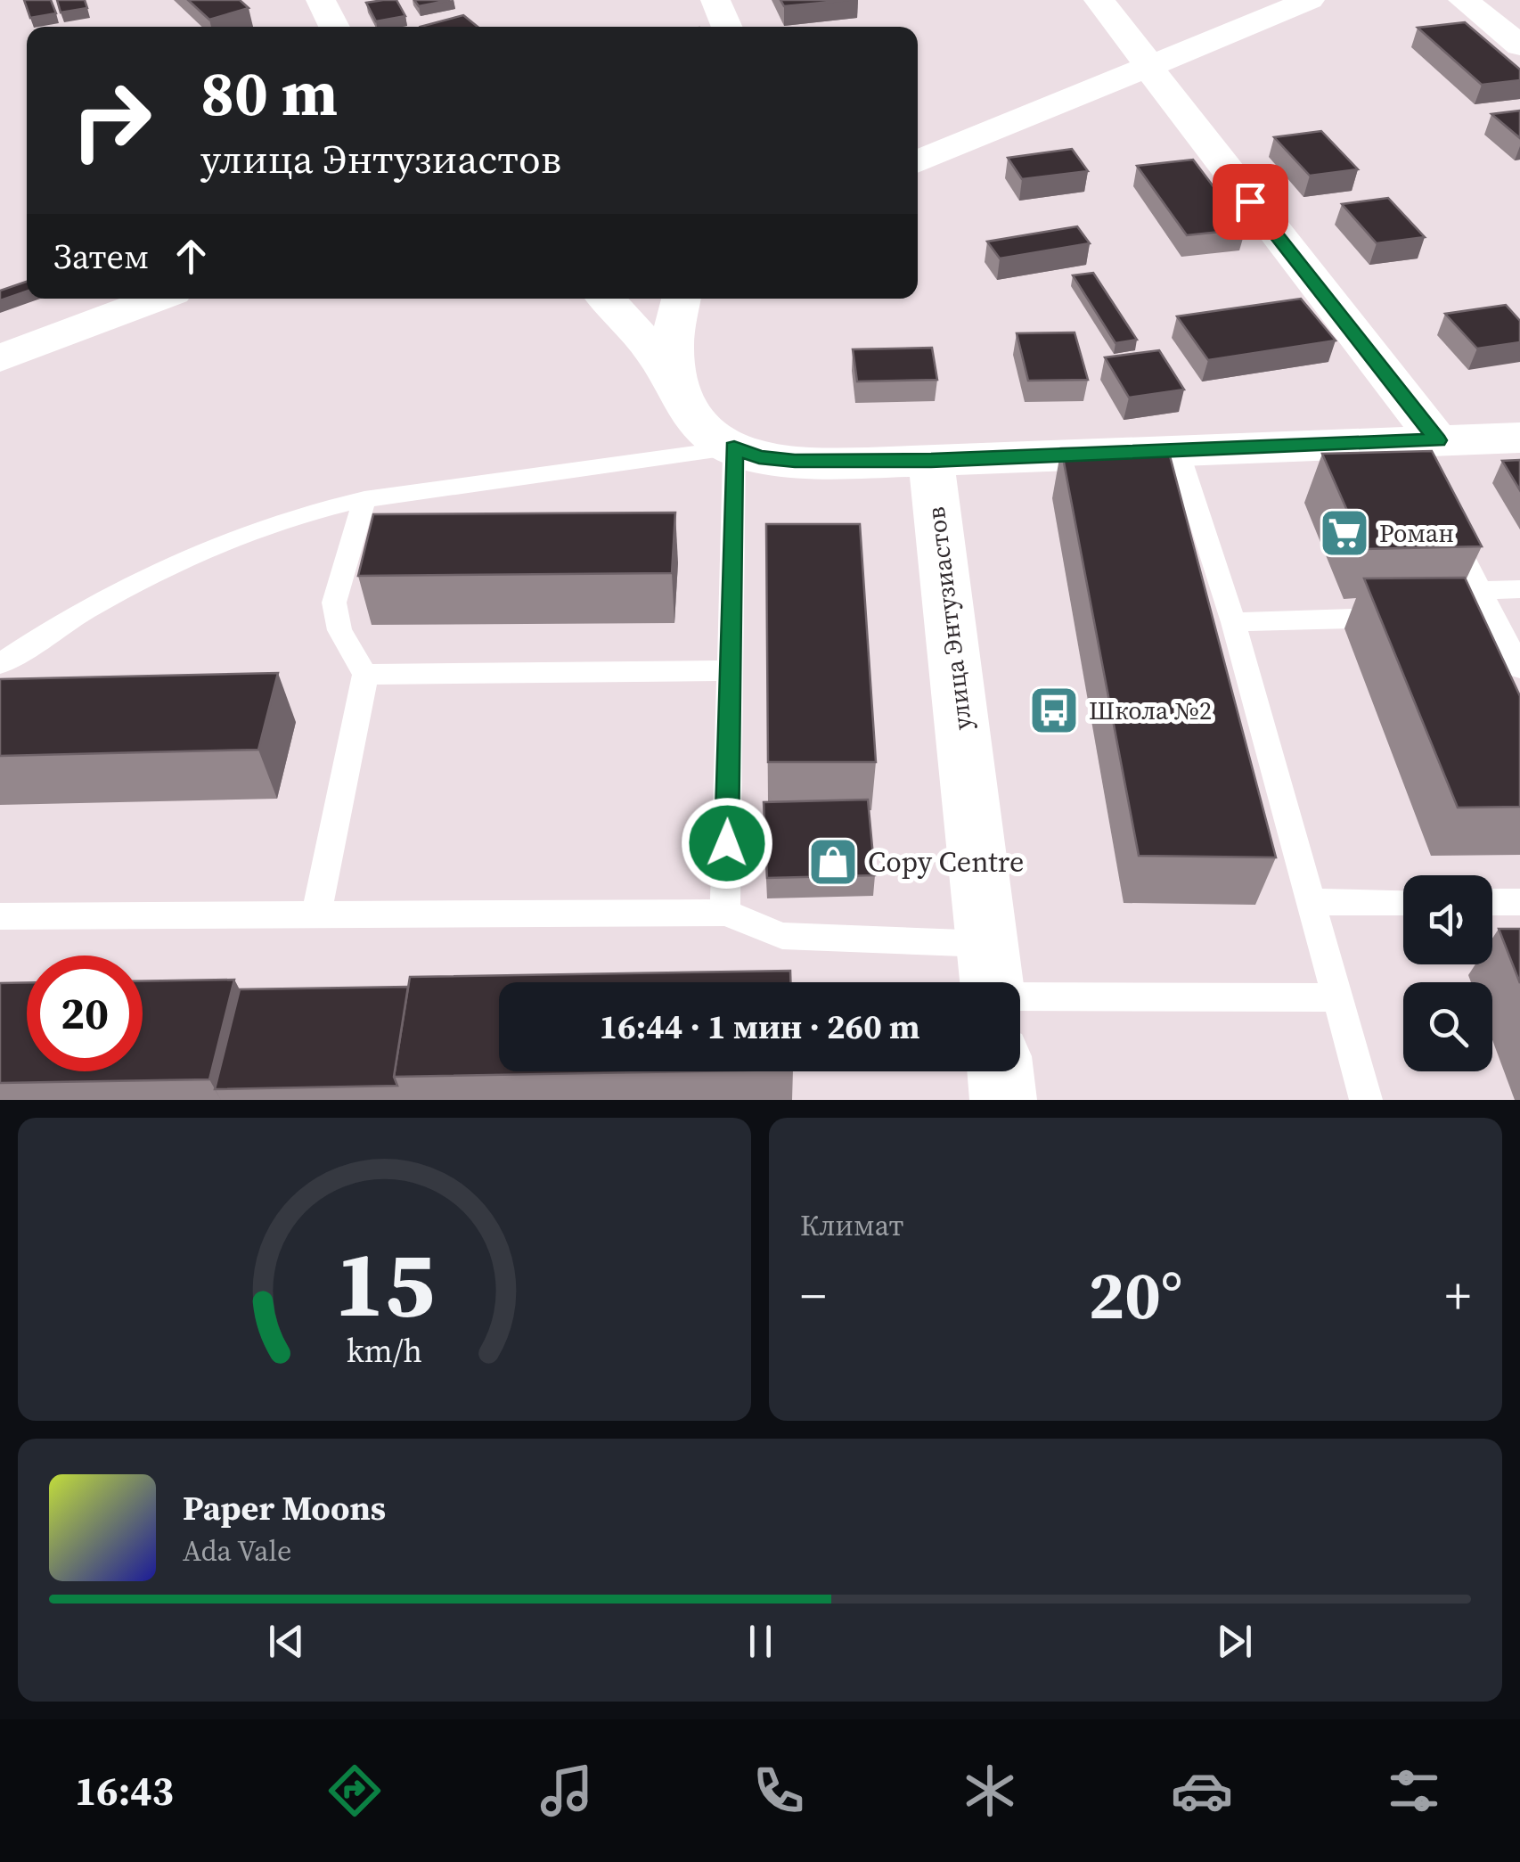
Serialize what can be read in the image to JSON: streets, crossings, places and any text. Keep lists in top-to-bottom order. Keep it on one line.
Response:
{"streets":{"street":["улица Энтузиастов"]},"places":{"supermarket":["Роман"],"bus stop":["Школа №2"],"shop":["Copy Centre"]},"page":{"turn":["80 m","улица Энтузиастов"],"then":"Затем","limit":"20","trip":"16:44 · 1 мин · 260 m","tile":"Климат","heat":["−","20°","+"],"song":["Paper Moons","Ada Vale"],"tabs":"16:43","gauge":["15","km/h"]}}
